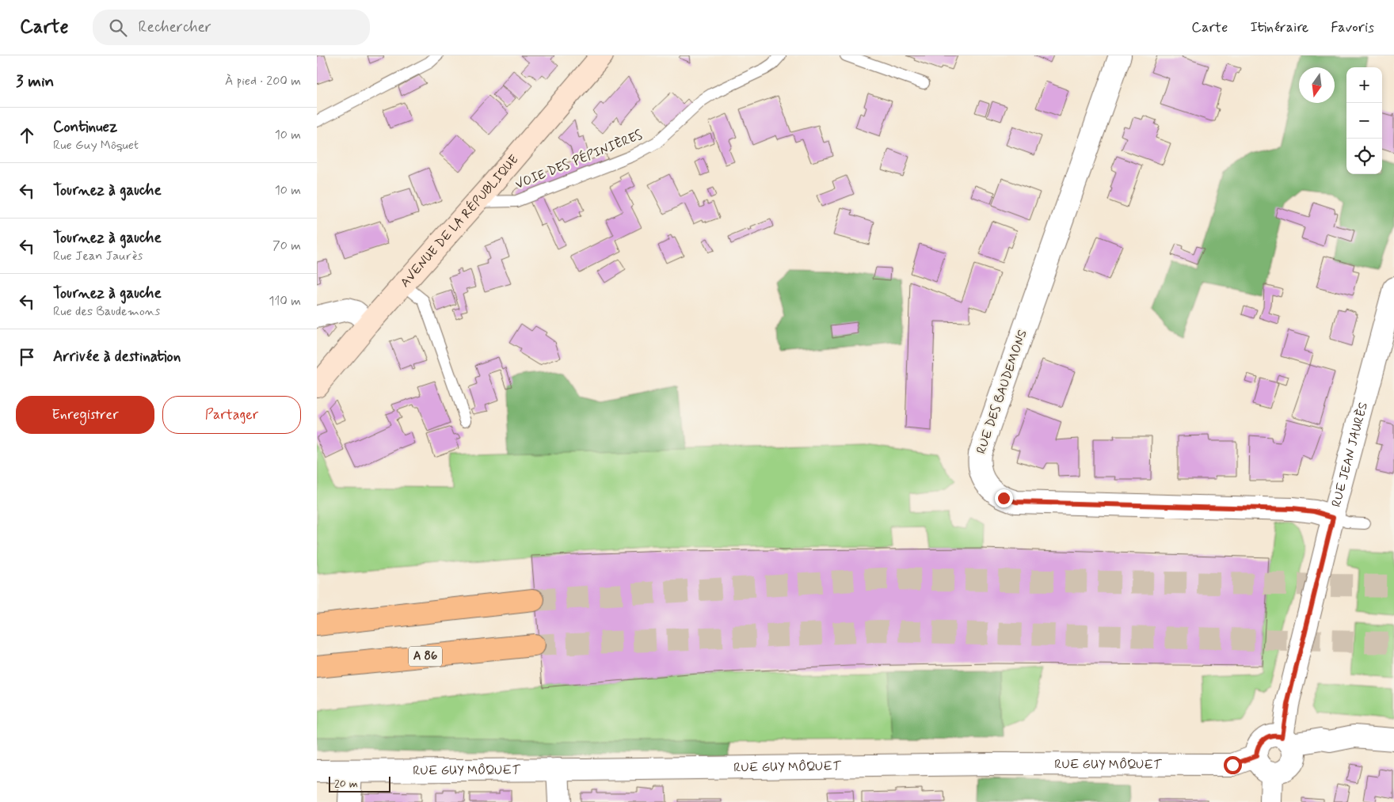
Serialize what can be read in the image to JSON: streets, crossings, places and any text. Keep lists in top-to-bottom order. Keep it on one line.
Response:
{"streets":{"highway":["A 86"],"street":["AVENUE DE LA RÉPUBLIQUE","RUE DES BAUDEMONS","RUE JEAN JAURÈS","RUE GUY MÔQUET"],"lane":["VOIE DES PÉPINIÈRES"]},"crossings":[["VOIE DES PÉPINIÈRES","AVENUE DE LA RÉPUBLIQUE"],["RUE DES BAUDEMONS","RUE JEAN JAURÈS"],["RUE JEAN JAURÈS","RUE GUY MÔQUET"]],"scale_bar":"20 m","north":"bottom","page":{"header":"Carte","search":"Rechercher","nav":["Carte","Itinéraire","Favoris"],"heading":["3 min","À pied · 200 m"],"map_buttons":["+","−"],"list":[["Continuez","Rue Guy Môquet","10 m"],["Tournez à gauche","10 m"],["Tournez à gauche","Rue Jean Jaurès","70 m"],["Tournez à gauche","Rue des Baudemons","110 m"],"Arrivée à destination"],"buttons":["Enregistrer","Partager"],"scale":"20 m"}}
